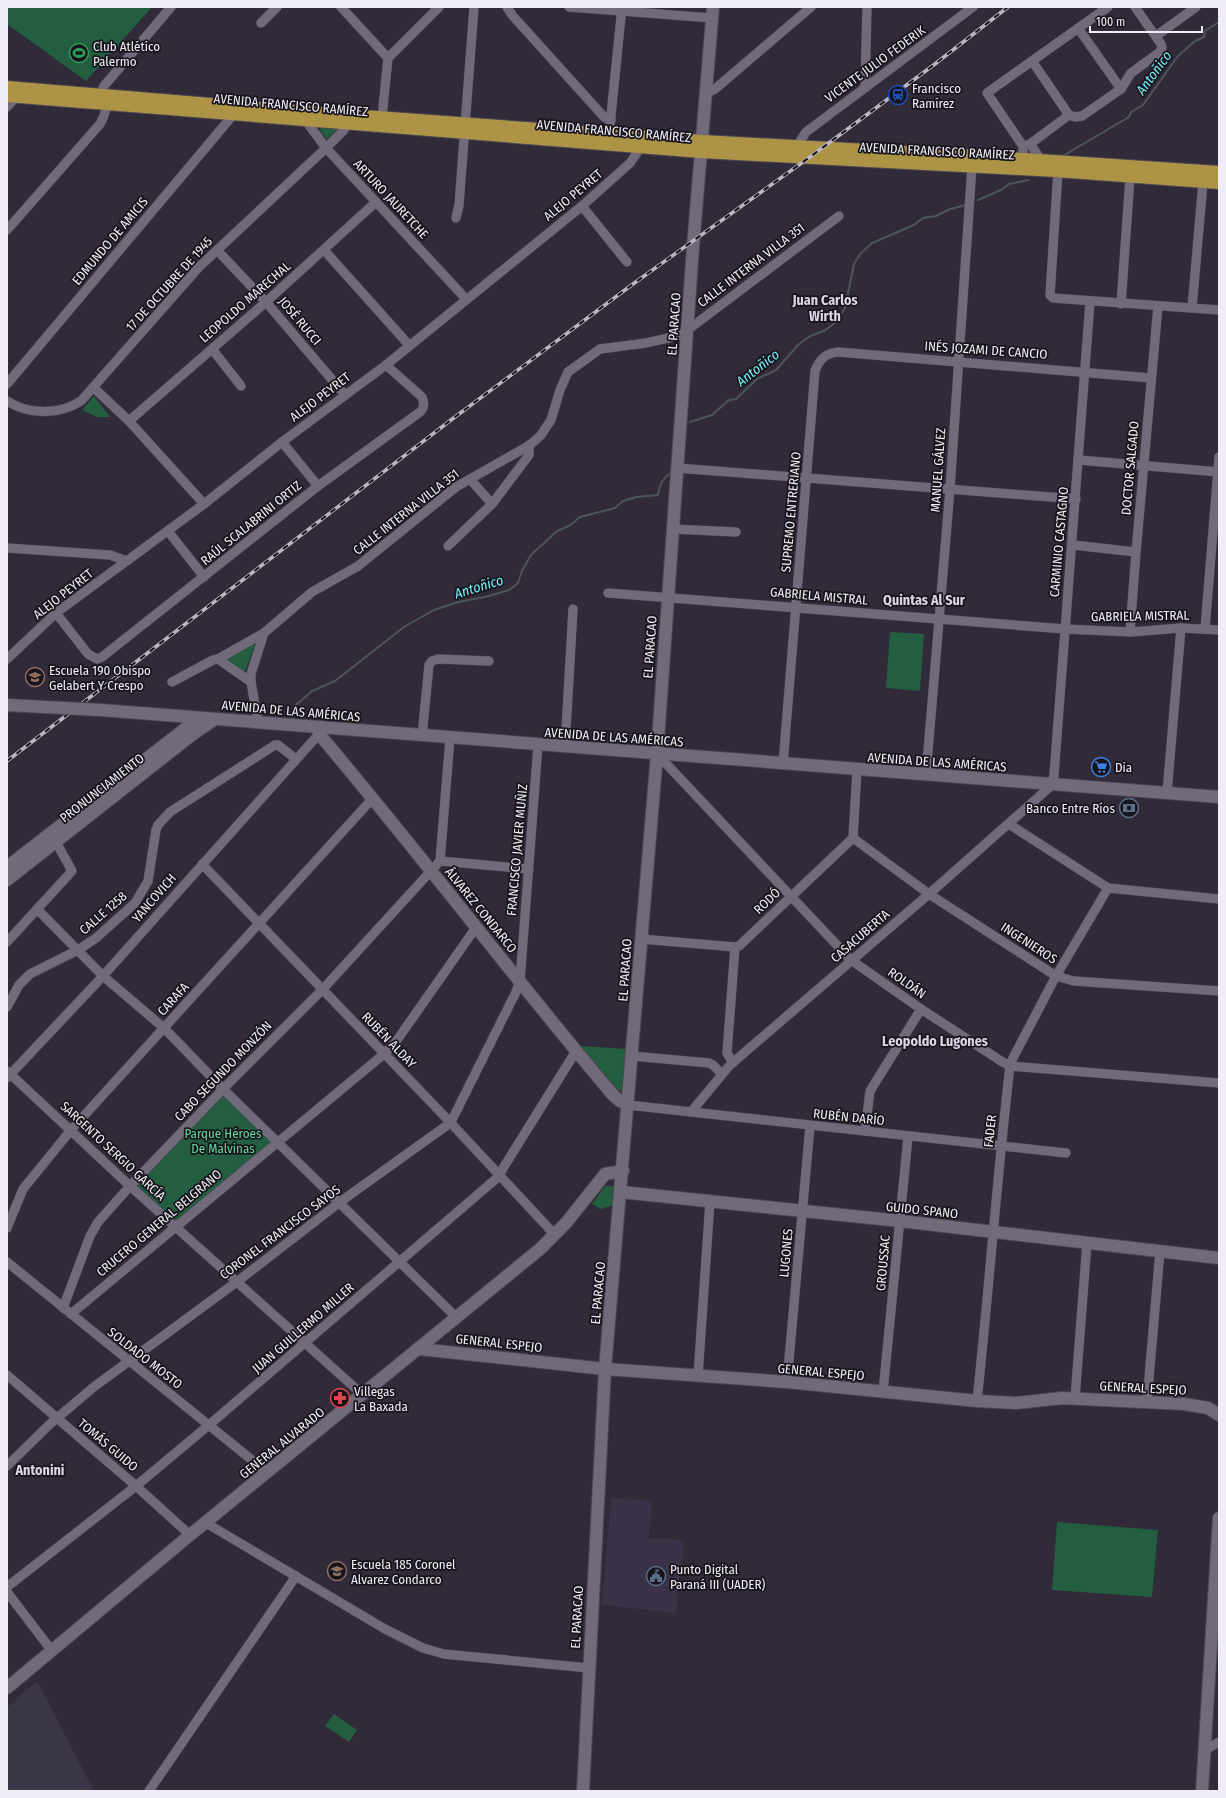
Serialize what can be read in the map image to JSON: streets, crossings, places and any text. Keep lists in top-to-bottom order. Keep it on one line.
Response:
{"streets":{"main road":["AVENIDA FRANCISCO RAMÍREZ","EL PARACAO","AVENIDA DE LAS AMÉRICAS","PRONUNCIAMIENTO","ÁLVAREZ CONDARCO","GUIDO SPANO","GENERAL ESPEJO","GENERAL ALVARADO"],"street":["VICENTE JULIO FEDERIK","ALEJO PEYRET","ARTURO JAURETCHE","EDMUNDO DE AMICIS","CALLE INTERNA VILLA 351","17 DE OCTUBRE DE 1945","LEOPOLDO MARECHAL","JOSÉ RUCCI","INÉS JOZAMI DE CANCIO","DOCTOR SALGADO","MANUEL GÁLVEZ","SUPREMO ENTRERIANO","RAÚL SCALABRINI ORTIZ","CARMINIO CASTAGNO","GABRIELA MISTRAL","FRANCISCO JAVIER MUÑIZ","YANCOVICH","RODÓ","CALLE 1258","CASACUBERTA","INGENIEROS","ROLDÁN","CARAFA","RUBÉN ALDAY","CABO SEGUNDO MONZÓN","RUBÉN DARÍO","FADER","SARGENTO SERGIO GARCÍA","CRUCERO GENERAL BELGRANO","CORONEL FRANCISCO SAYOS","LUGONES","GROUSSAC","JUAN GUILLERMO MILLER","SOLDADO MOSTO","TOMÁS GUIDO"]},"crossings":[["VICENTE JULIO FEDERIK","AVENIDA FRANCISCO RAMÍREZ"],["AVENIDA FRANCISCO RAMÍREZ","ALEJO PEYRET"],["AVENIDA FRANCISCO RAMÍREZ","ARTURO JAURETCHE"],["AVENIDA FRANCISCO RAMÍREZ","EDMUNDO DE AMICIS"],["AVENIDA FRANCISCO RAMÍREZ","17 DE OCTUBRE DE 1945"],["AVENIDA FRANCISCO RAMÍREZ","EL PARACAO"],["AVENIDA FRANCISCO RAMÍREZ","MANUEL GÁLVEZ"],["ALEJO PEYRET","ARTURO JAURETCHE"],["ALEJO PEYRET","JOSÉ RUCCI"],["ALEJO PEYRET","RAÚL SCALABRINI ORTIZ"],["ARTURO JAURETCHE","17 DE OCTUBRE DE 1945"],["ARTURO JAURETCHE","LEOPOLDO MARECHAL"],["CALLE INTERNA VILLA 351","EL PARACAO"],["17 DE OCTUBRE DE 1945","JOSÉ RUCCI"],["LEOPOLDO MARECHAL","JOSÉ RUCCI"],["EL PARACAO","GABRIELA MISTRAL"],["EL PARACAO","AVENIDA DE LAS AMÉRICAS"],["EL PARACAO","ÁLVAREZ CONDARCO"],["EL PARACAO","ROLDÁN"],["EL PARACAO","RUBÉN DARÍO"],["EL PARACAO","GUIDO SPANO"],["EL PARACAO","GENERAL ESPEJO"],["EL PARACAO","GENERAL ALVARADO"],["INÉS JOZAMI DE CANCIO","DOCTOR SALGADO"],["INÉS JOZAMI DE CANCIO","MANUEL GÁLVEZ"],["INÉS JOZAMI DE CANCIO","SUPREMO ENTRERIANO"],["INÉS JOZAMI DE CANCIO","CARMINIO CASTAGNO"],["DOCTOR SALGADO","GABRIELA MISTRAL"],["MANUEL GÁLVEZ","GABRIELA MISTRAL"],["MANUEL GÁLVEZ","AVENIDA DE LAS AMÉRICAS"],["SUPREMO ENTRERIANO","GABRIELA MISTRAL"],["SUPREMO ENTRERIANO","AVENIDA DE LAS AMÉRICAS"],["CARMINIO CASTAGNO","GABRIELA MISTRAL"],["CARMINIO CASTAGNO","AVENIDA DE LAS AMÉRICAS"],["CARMINIO CASTAGNO","CASACUBERTA"],["AVENIDA DE LAS AMÉRICAS","PRONUNCIAMIENTO"],["AVENIDA DE LAS AMÉRICAS","FRANCISCO JAVIER MUÑIZ"],["AVENIDA DE LAS AMÉRICAS","YANCOVICH"],["AVENIDA DE LAS AMÉRICAS","ÁLVAREZ CONDARCO"],["AVENIDA DE LAS AMÉRICAS","CASACUBERTA"],["AVENIDA DE LAS AMÉRICAS","ROLDÁN"],["FRANCISCO JAVIER MUÑIZ","ÁLVAREZ CONDARCO"],["FRANCISCO JAVIER MUÑIZ","CORONEL FRANCISCO SAYOS"],["YANCOVICH","ÁLVAREZ CONDARCO"],["YANCOVICH","CALLE 1258"],["YANCOVICH","RUBÉN ALDAY"],["YANCOVICH","SARGENTO SERGIO GARCÍA"],["RODÓ","INGENIEROS"],["RODÓ","ROLDÁN"],["ÁLVAREZ CONDARCO","CARAFA"],["ÁLVAREZ CONDARCO","CABO SEGUNDO MONZÓN"],["ÁLVAREZ CONDARCO","RUBÉN DARÍO"],["ÁLVAREZ CONDARCO","CRUCERO GENERAL BELGRANO"],["ÁLVAREZ CONDARCO","CORONEL FRANCISCO SAYOS"],["ÁLVAREZ CONDARCO","JUAN GUILLERMO MILLER"],["CASACUBERTA","INGENIEROS"],["CASACUBERTA","ROLDÁN"],["CASACUBERTA","RUBÉN DARÍO"],["INGENIEROS","FADER"],["ROLDÁN","FADER"],["CARAFA","RUBÉN ALDAY"],["CARAFA","SARGENTO SERGIO GARCÍA"],["RUBÉN ALDAY","CABO SEGUNDO MONZÓN"],["RUBÉN ALDAY","CRUCERO GENERAL BELGRANO"],["RUBÉN ALDAY","CORONEL FRANCISCO SAYOS"],["RUBÉN ALDAY","JUAN GUILLERMO MILLER"],["RUBÉN ALDAY","GENERAL ALVARADO"],["CABO SEGUNDO MONZÓN","SARGENTO SERGIO GARCÍA"],["CABO SEGUNDO MONZÓN","SOLDADO MOSTO"],["RUBÉN DARÍO","FADER"],["RUBÉN DARÍO","LUGONES"],["RUBÉN DARÍO","GROUSSAC"],["FADER","GUIDO SPANO"],["FADER","GENERAL ESPEJO"],["SARGENTO SERGIO GARCÍA","CRUCERO GENERAL BELGRANO"],["SARGENTO SERGIO GARCÍA","CORONEL FRANCISCO SAYOS"],["SARGENTO SERGIO GARCÍA","JUAN GUILLERMO MILLER"],["SARGENTO SERGIO GARCÍA","GENERAL ALVARADO"],["GUIDO SPANO","LUGONES"],["GUIDO SPANO","GROUSSAC"],["CRUCERO GENERAL BELGRANO","SOLDADO MOSTO"],["CORONEL FRANCISCO SAYOS","SOLDADO MOSTO"],["CORONEL FRANCISCO SAYOS","TOMÁS GUIDO"],["LUGONES","GENERAL ESPEJO"],["GROUSSAC","GENERAL ESPEJO"],["JUAN GUILLERMO MILLER","SOLDADO MOSTO"],["JUAN GUILLERMO MILLER","TOMÁS GUIDO"],["GENERAL ESPEJO","GENERAL ALVARADO"],["SOLDADO MOSTO","GENERAL ALVARADO"],["GENERAL ALVARADO","TOMÁS GUIDO"]],"districts":["Juan Carlos Wirth","Quintas Al Sur","Leopoldo Lugones","Antonini"],"water":["Antoñico"],"parks":["Parque Héroes De Malvinas"],"places":{"sports":["Club Atlético Palermo"],"station":["Francisco Ramírez"],"school or university":["Escuela 190 Obispo Gelabert Y Crespo","Escuela 185 Coronel Alvarez Condarco"],"supermarket":["Dia"],"bank":["Banco Entre Ríos"],"pharmacy":["Villegas La Baxada"],"public building":["Punto Digital Paraná III (UADER)"]},"scale_bar":"100 m"}
